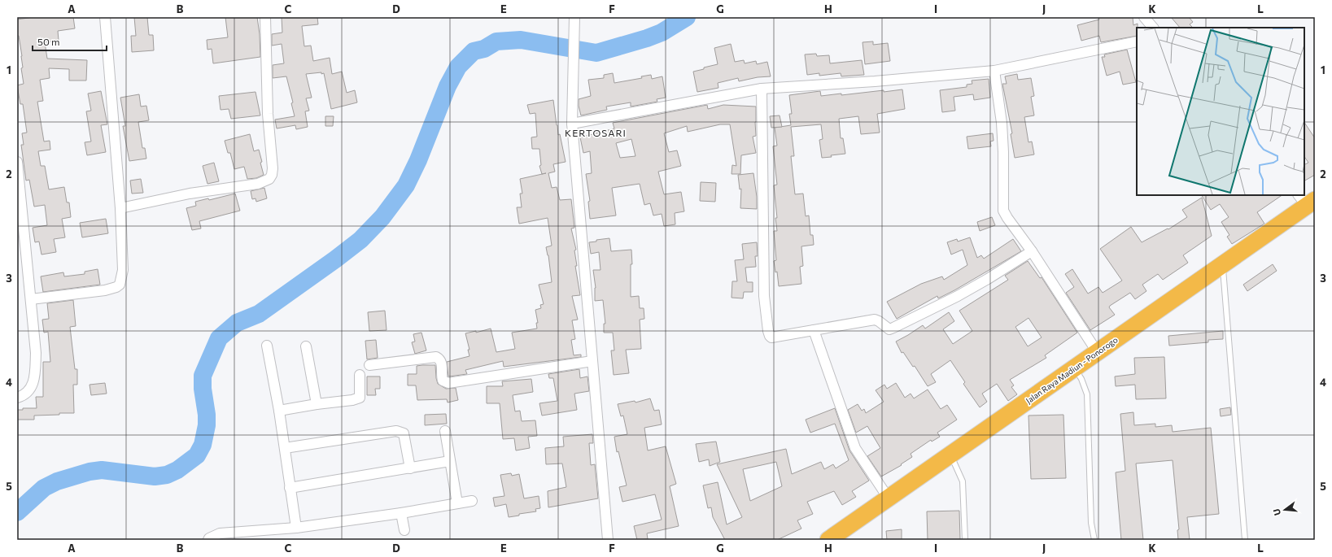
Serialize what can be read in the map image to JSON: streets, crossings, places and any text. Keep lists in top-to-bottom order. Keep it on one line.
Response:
{"streets":{"highway":["Jalan Raya Madiun - Ponorogo"]},"districts":["KERTOSARI"],"scale_bar":"50 m","north":"left","grid":{"columns":["A","B","C","D","E","F","G","H","I","J","K","L"],"rows":["1","2","3","4","5"]}}
